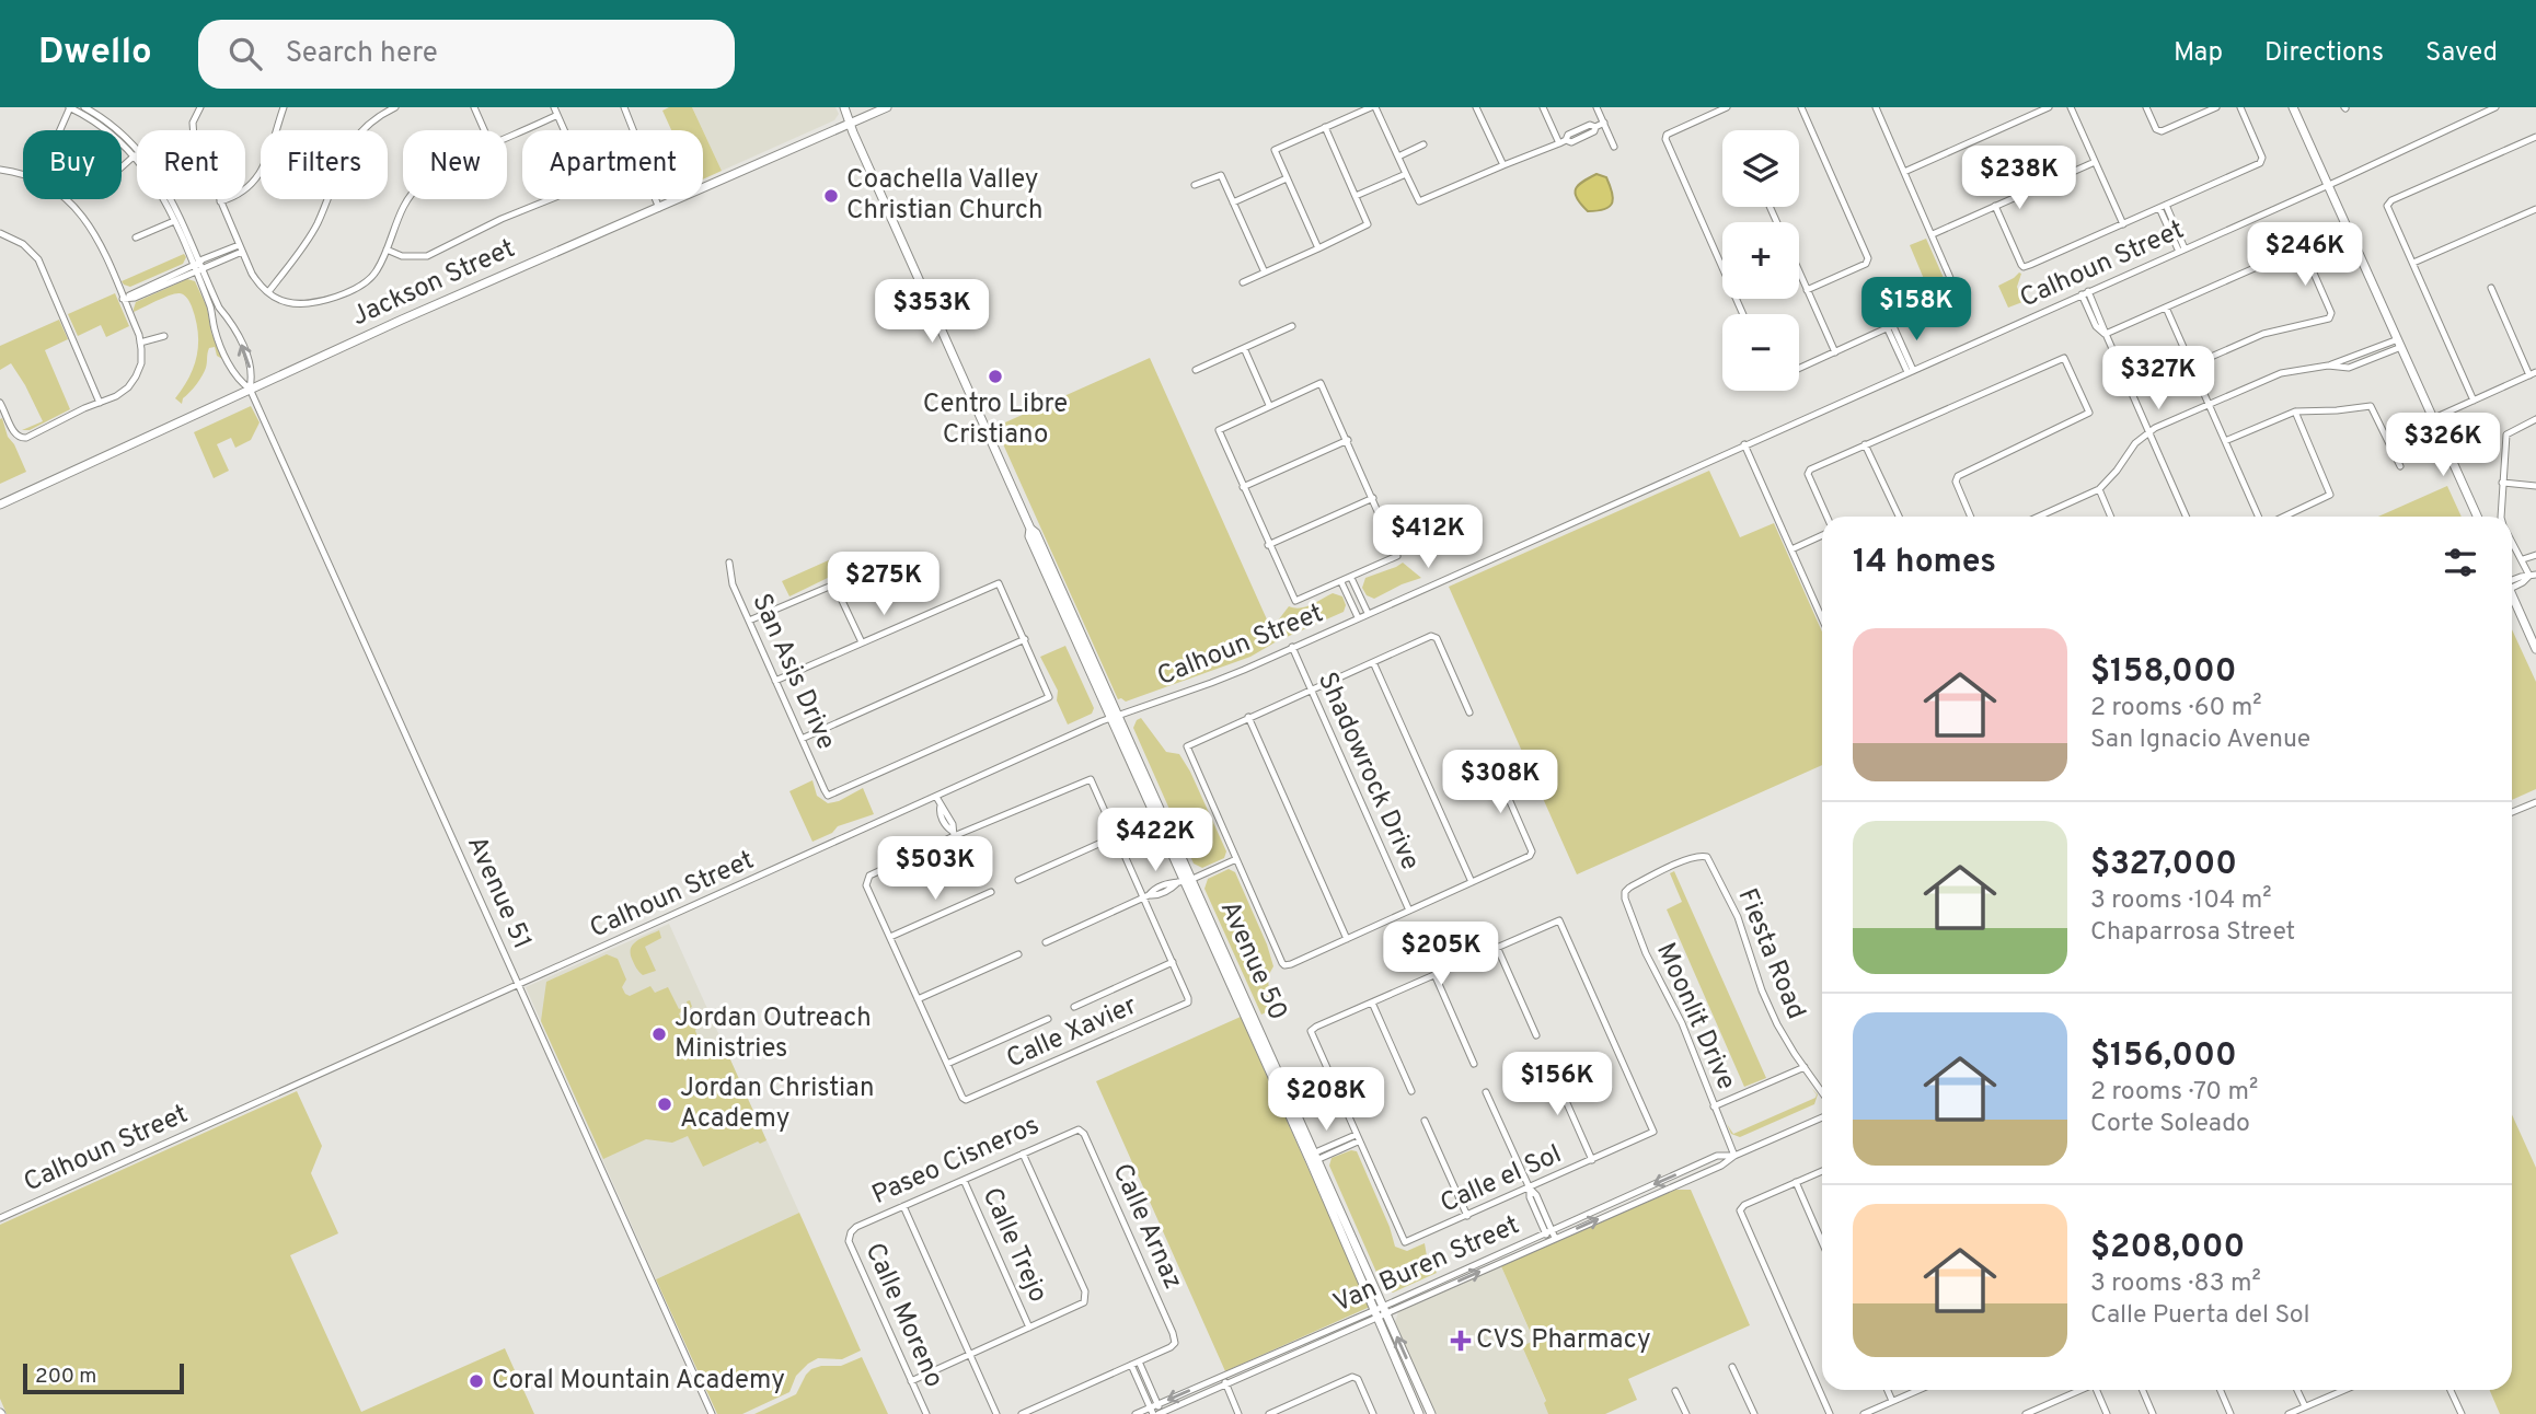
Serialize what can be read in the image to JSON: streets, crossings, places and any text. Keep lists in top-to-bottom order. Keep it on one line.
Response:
{"streets":{"main road":["Jackson Street","Avenue 50"],"street":["Calhoun Street","San Asis Drive","Shadowrock Drive","Avenue 51","Fiesta Road","Moonlit Drive","Calle Xavier","Paseo Cisneros","Calle el Sol","Calle Arnaz","Calle Trejo","Van Buren Street","Calle Moreno"]},"crossings":[["Calhoun Street","Shadowrock Drive"],["Calhoun Street","Avenue 51"],["Calhoun Street","Avenue 50"],["Jackson Street","Avenue 51"],["Jackson Street","Avenue 50"],["Fiesta Road","Moonlit Drive"],["Avenue 50","Van Buren Street"],["Moonlit Drive","Van Buren Street"],["Paseo Cisneros","Calle Arnaz"],["Paseo Cisneros","Calle Trejo"],["Paseo Cisneros","Calle Moreno"]],"places":{"other":["Coachella Valley Christian Church","Centro Libre Cristiano","Jordan Outreach Ministries","Jordan Christian Academy","Coral Mountain Academy"],"health":["CVS Pharmacy"]},"scale_bar":"200 m","page":{"header":"Dwello","search":"Search here","nav":["Map","Directions","Saved"],"map_buttons":["+","−"],"chip":["Buy","Rent","Filters","New","Apartment"],"price":["$238K","$246K","$158K","$353K","$327K","$326K","$412K","$275K","$308K","$422K","$503K","$205K","$156K","$208K"],"heading":"14 homes","list":[{"name":"$158,000","note":"2 rooms · 60 m² · San Ignacio Avenue"},{"name":"$327,000","note":"3 rooms · 104 m² · Chaparrosa Street"},{"name":"$156,000","note":"2 rooms · 70 m² · Corte Soleado"},{"name":"$208,000","note":"3 rooms · 83 m² · Calle Puerta del Sol"}],"scale":"200 m"}}
